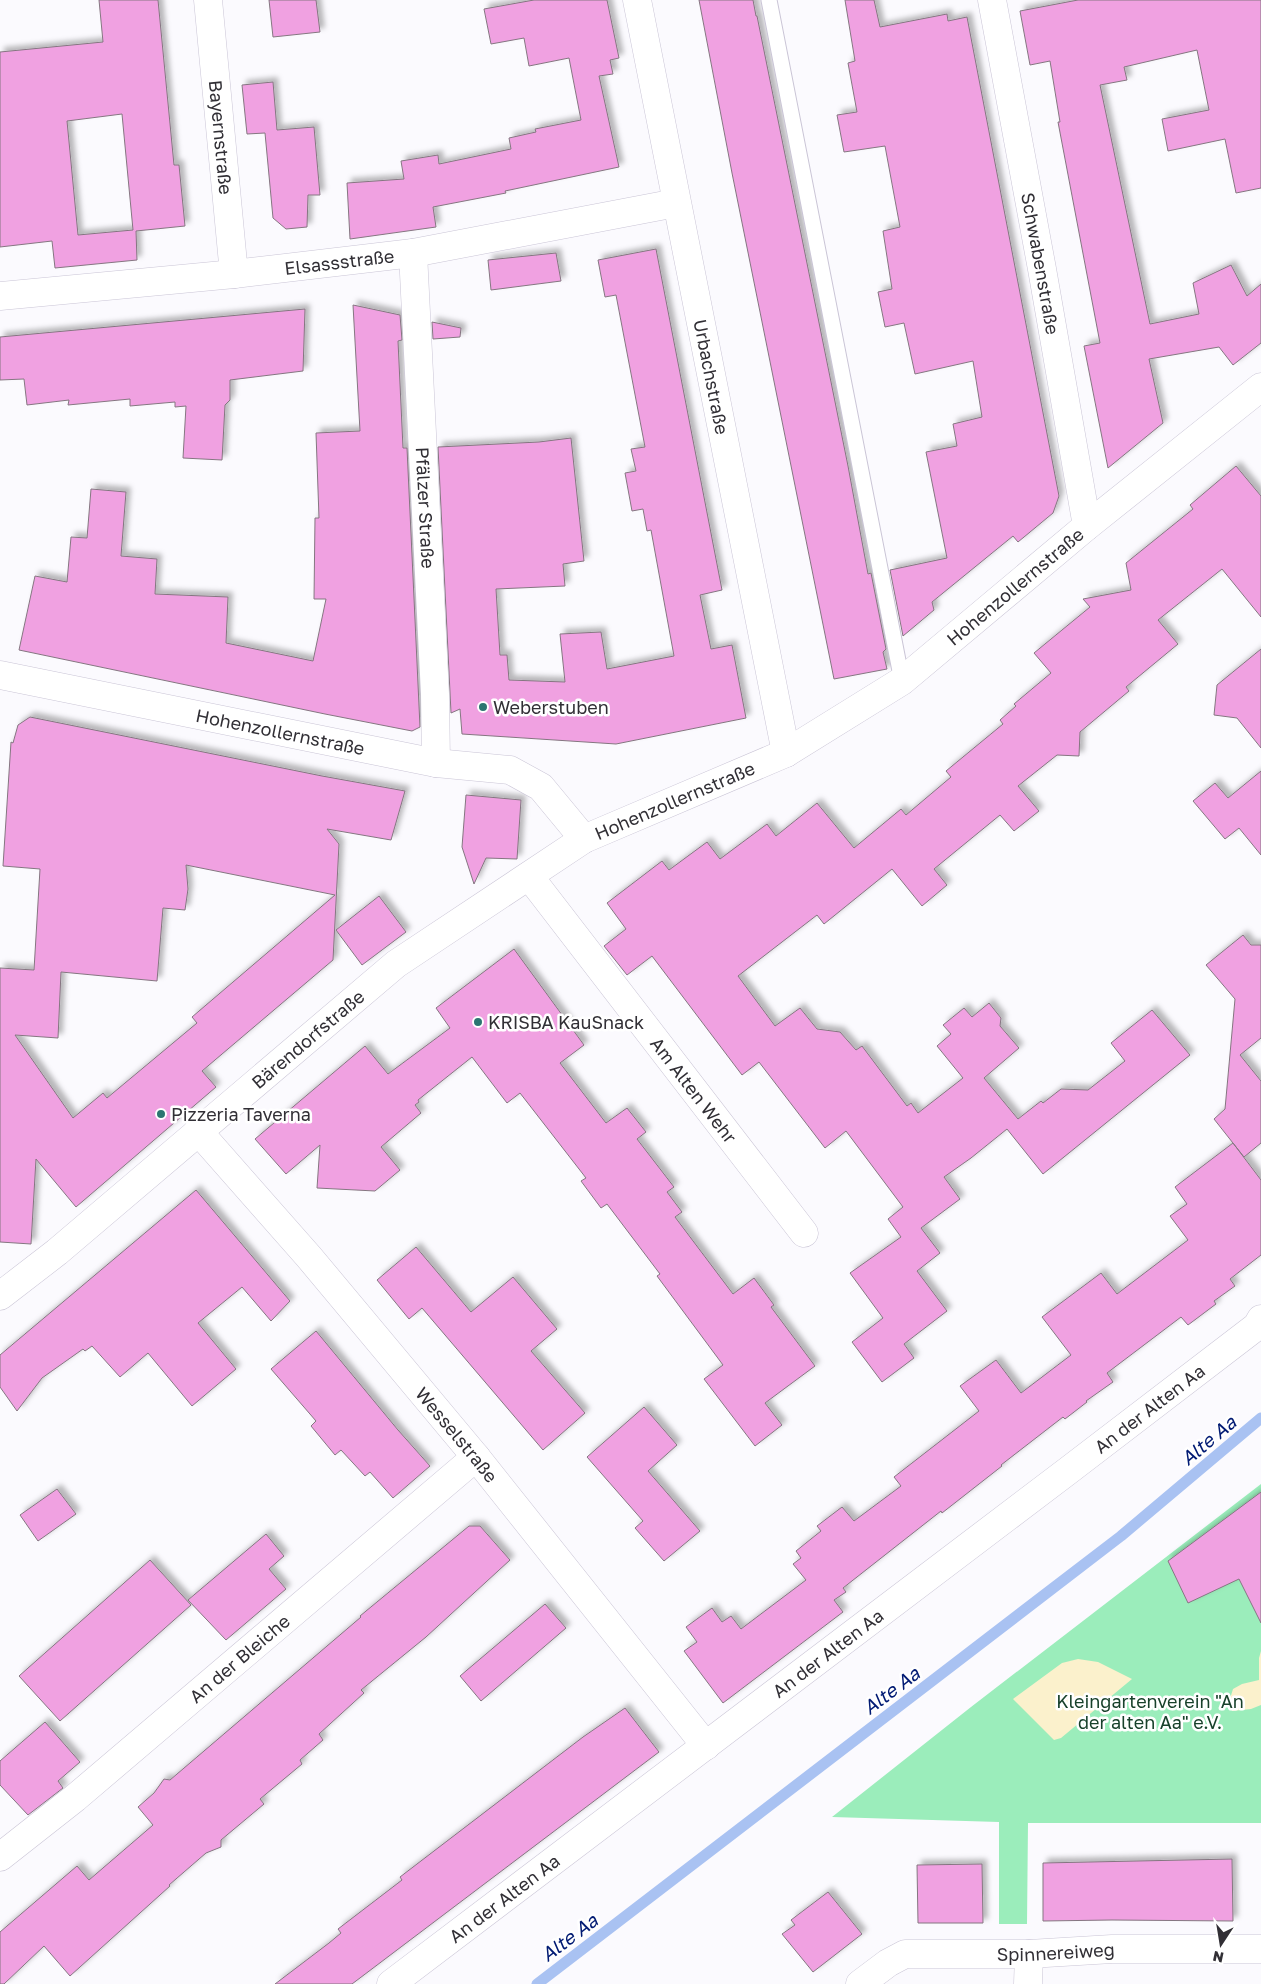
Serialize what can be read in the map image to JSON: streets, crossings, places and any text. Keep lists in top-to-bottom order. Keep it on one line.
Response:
{"streets":{"street":["Bayernstraße","Elsassstraße","Schwabenstraße","Urbachstraße","Pfälzer Straße","Hohenzollernstraße","Bärendorfstraße","Am Alten Wehr","An der Alten Aa","Wesselstraße","An der Bleiche","Spinnereiweg"]},"crossings":[["Bayernstraße","Elsassstraße"],["Elsassstraße","Urbachstraße"],["Elsassstraße","Pfälzer Straße"],["Schwabenstraße","Hohenzollernstraße"],["Urbachstraße","Hohenzollernstraße"],["Pfälzer Straße","Hohenzollernstraße"],["Hohenzollernstraße","Bärendorfstraße"],["Bärendorfstraße","Am Alten Wehr"],["Bärendorfstraße","Wesselstraße"],["An der Alten Aa","Wesselstraße"],["Wesselstraße","An der Bleiche"]],"water":["Alte Aa"],"parks":["Kleingartenverein \"An der alten Aa\" e.V."],"places":["Weberstuben","KRISBA KauSnack","Pizzeria Taverna"],"north":"bottom"}
